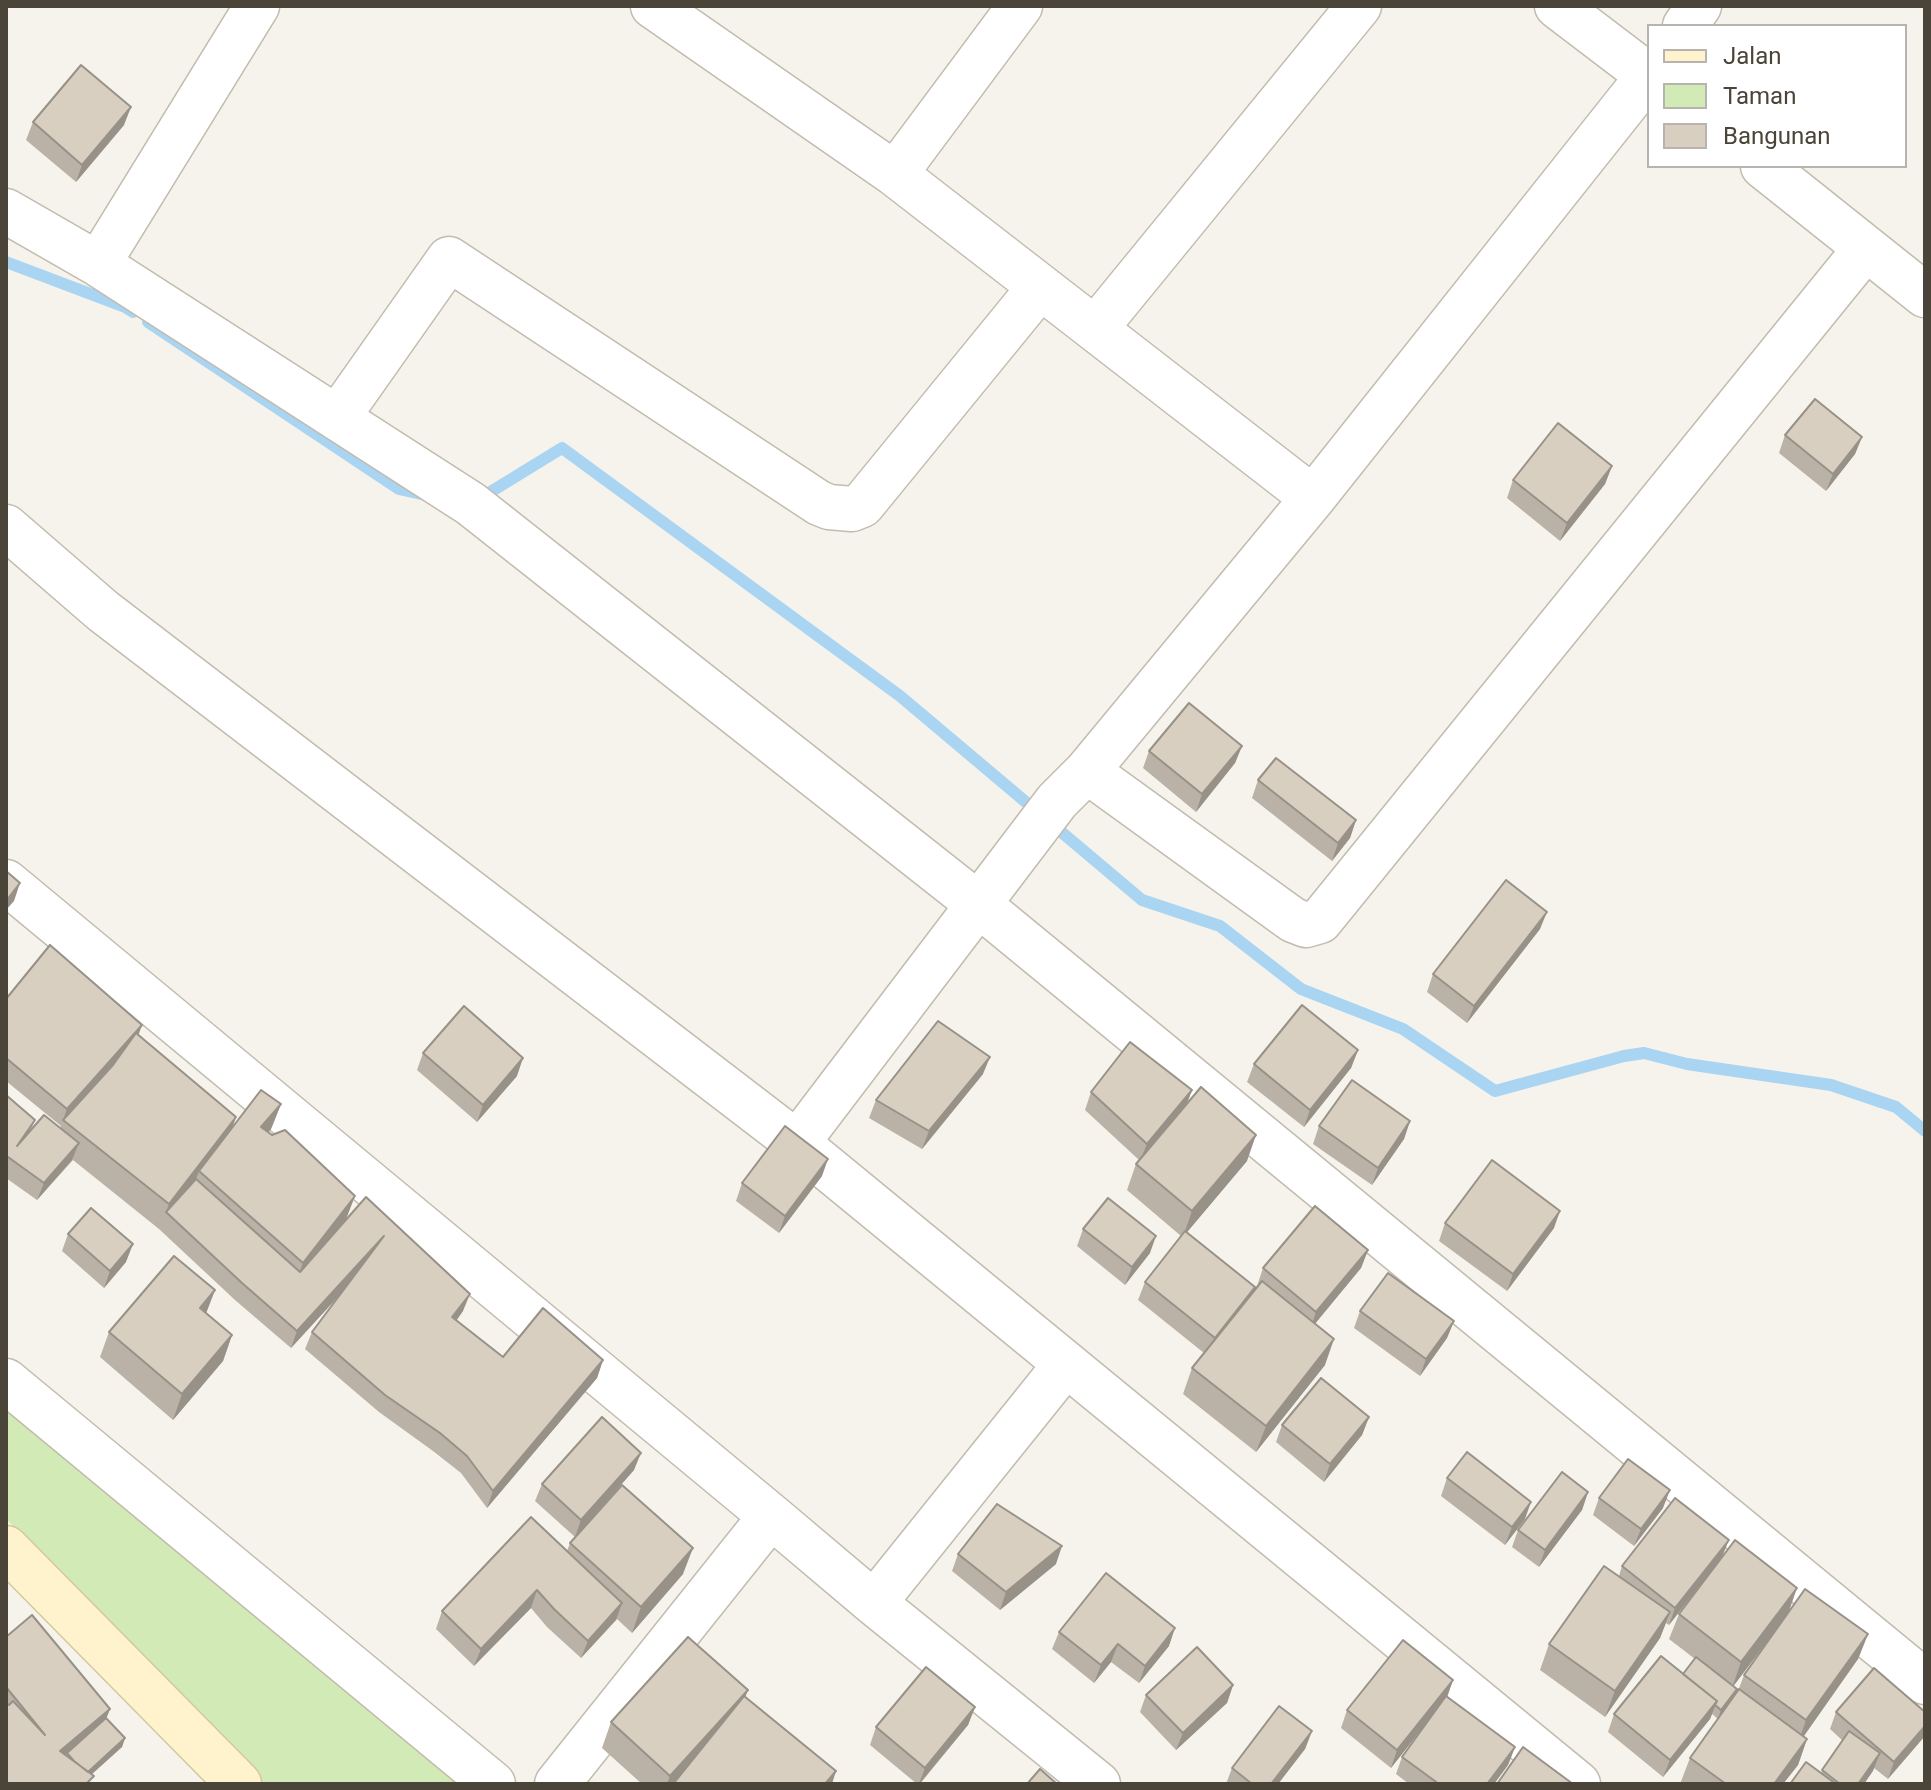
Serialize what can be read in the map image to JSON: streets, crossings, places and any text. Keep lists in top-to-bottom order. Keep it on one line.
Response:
{"legend":["Jalan","Taman","Bangunan"]}
